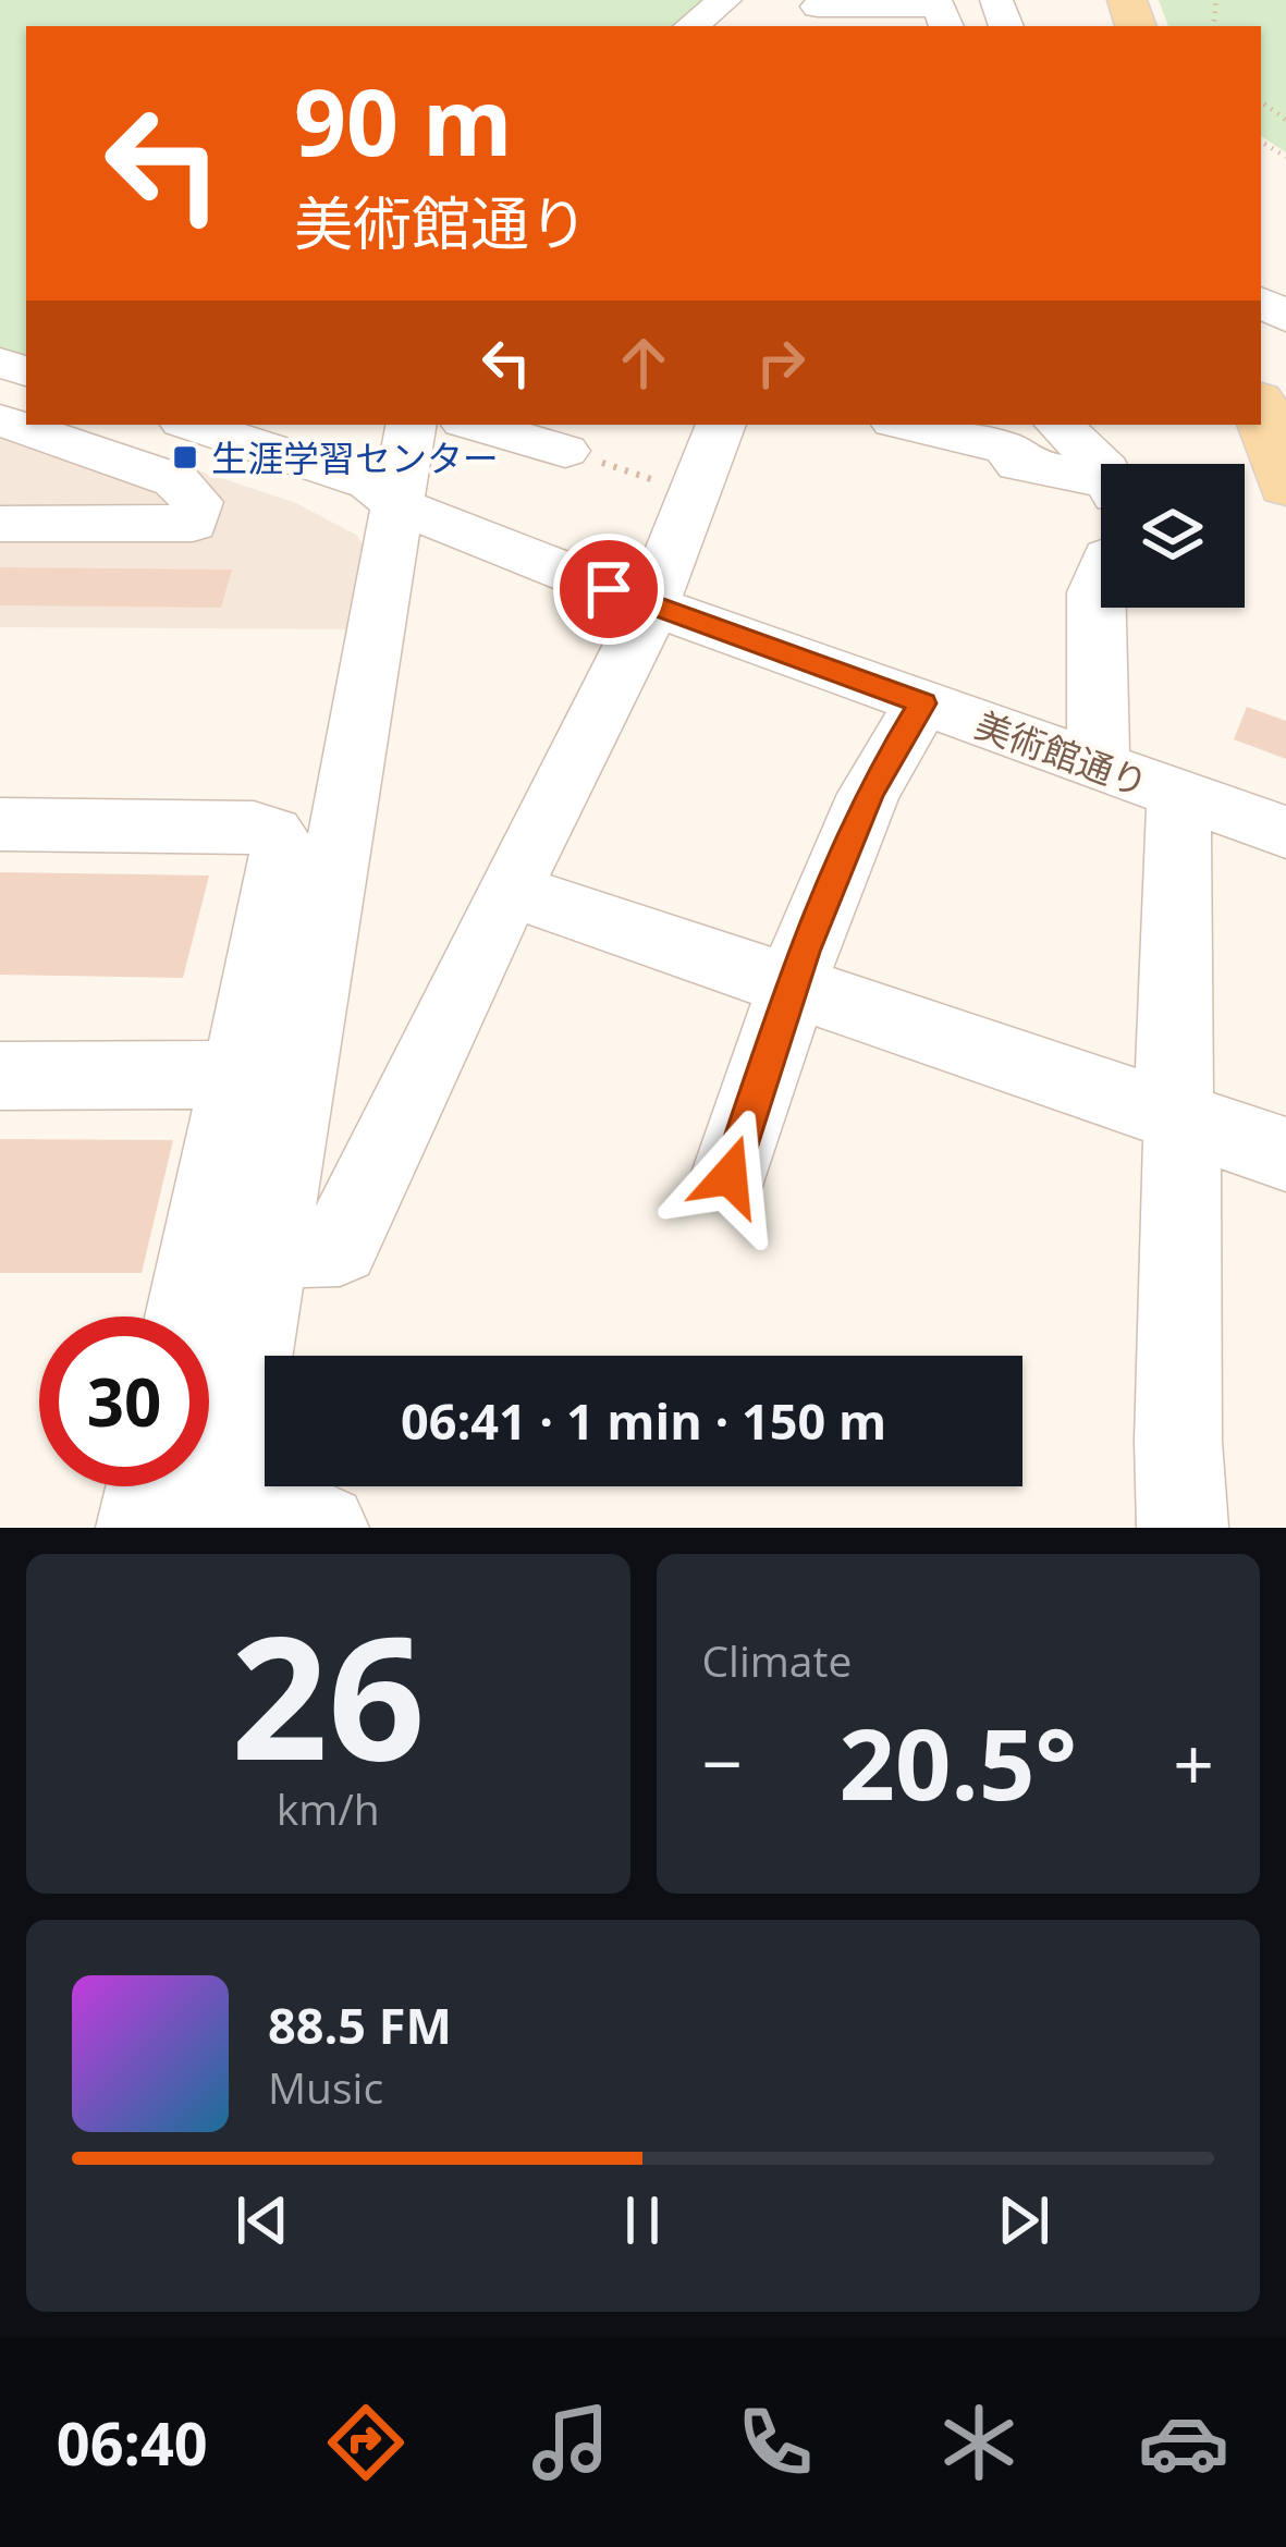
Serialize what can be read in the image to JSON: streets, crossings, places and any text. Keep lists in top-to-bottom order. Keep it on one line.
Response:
{"streets":{"street":["美術館通り"]},"places":{"transit":["生涯学習センター"]},"page":{"turn":["90 m","美術館通り"],"limit":"30","trip":"06:41 · 1 min · 150 m","tile":[["26","km/h"],"Climate"],"heat":["−","20.5°","+"],"song":["88.5 FM","Music"],"tabs":"06:40"}}
